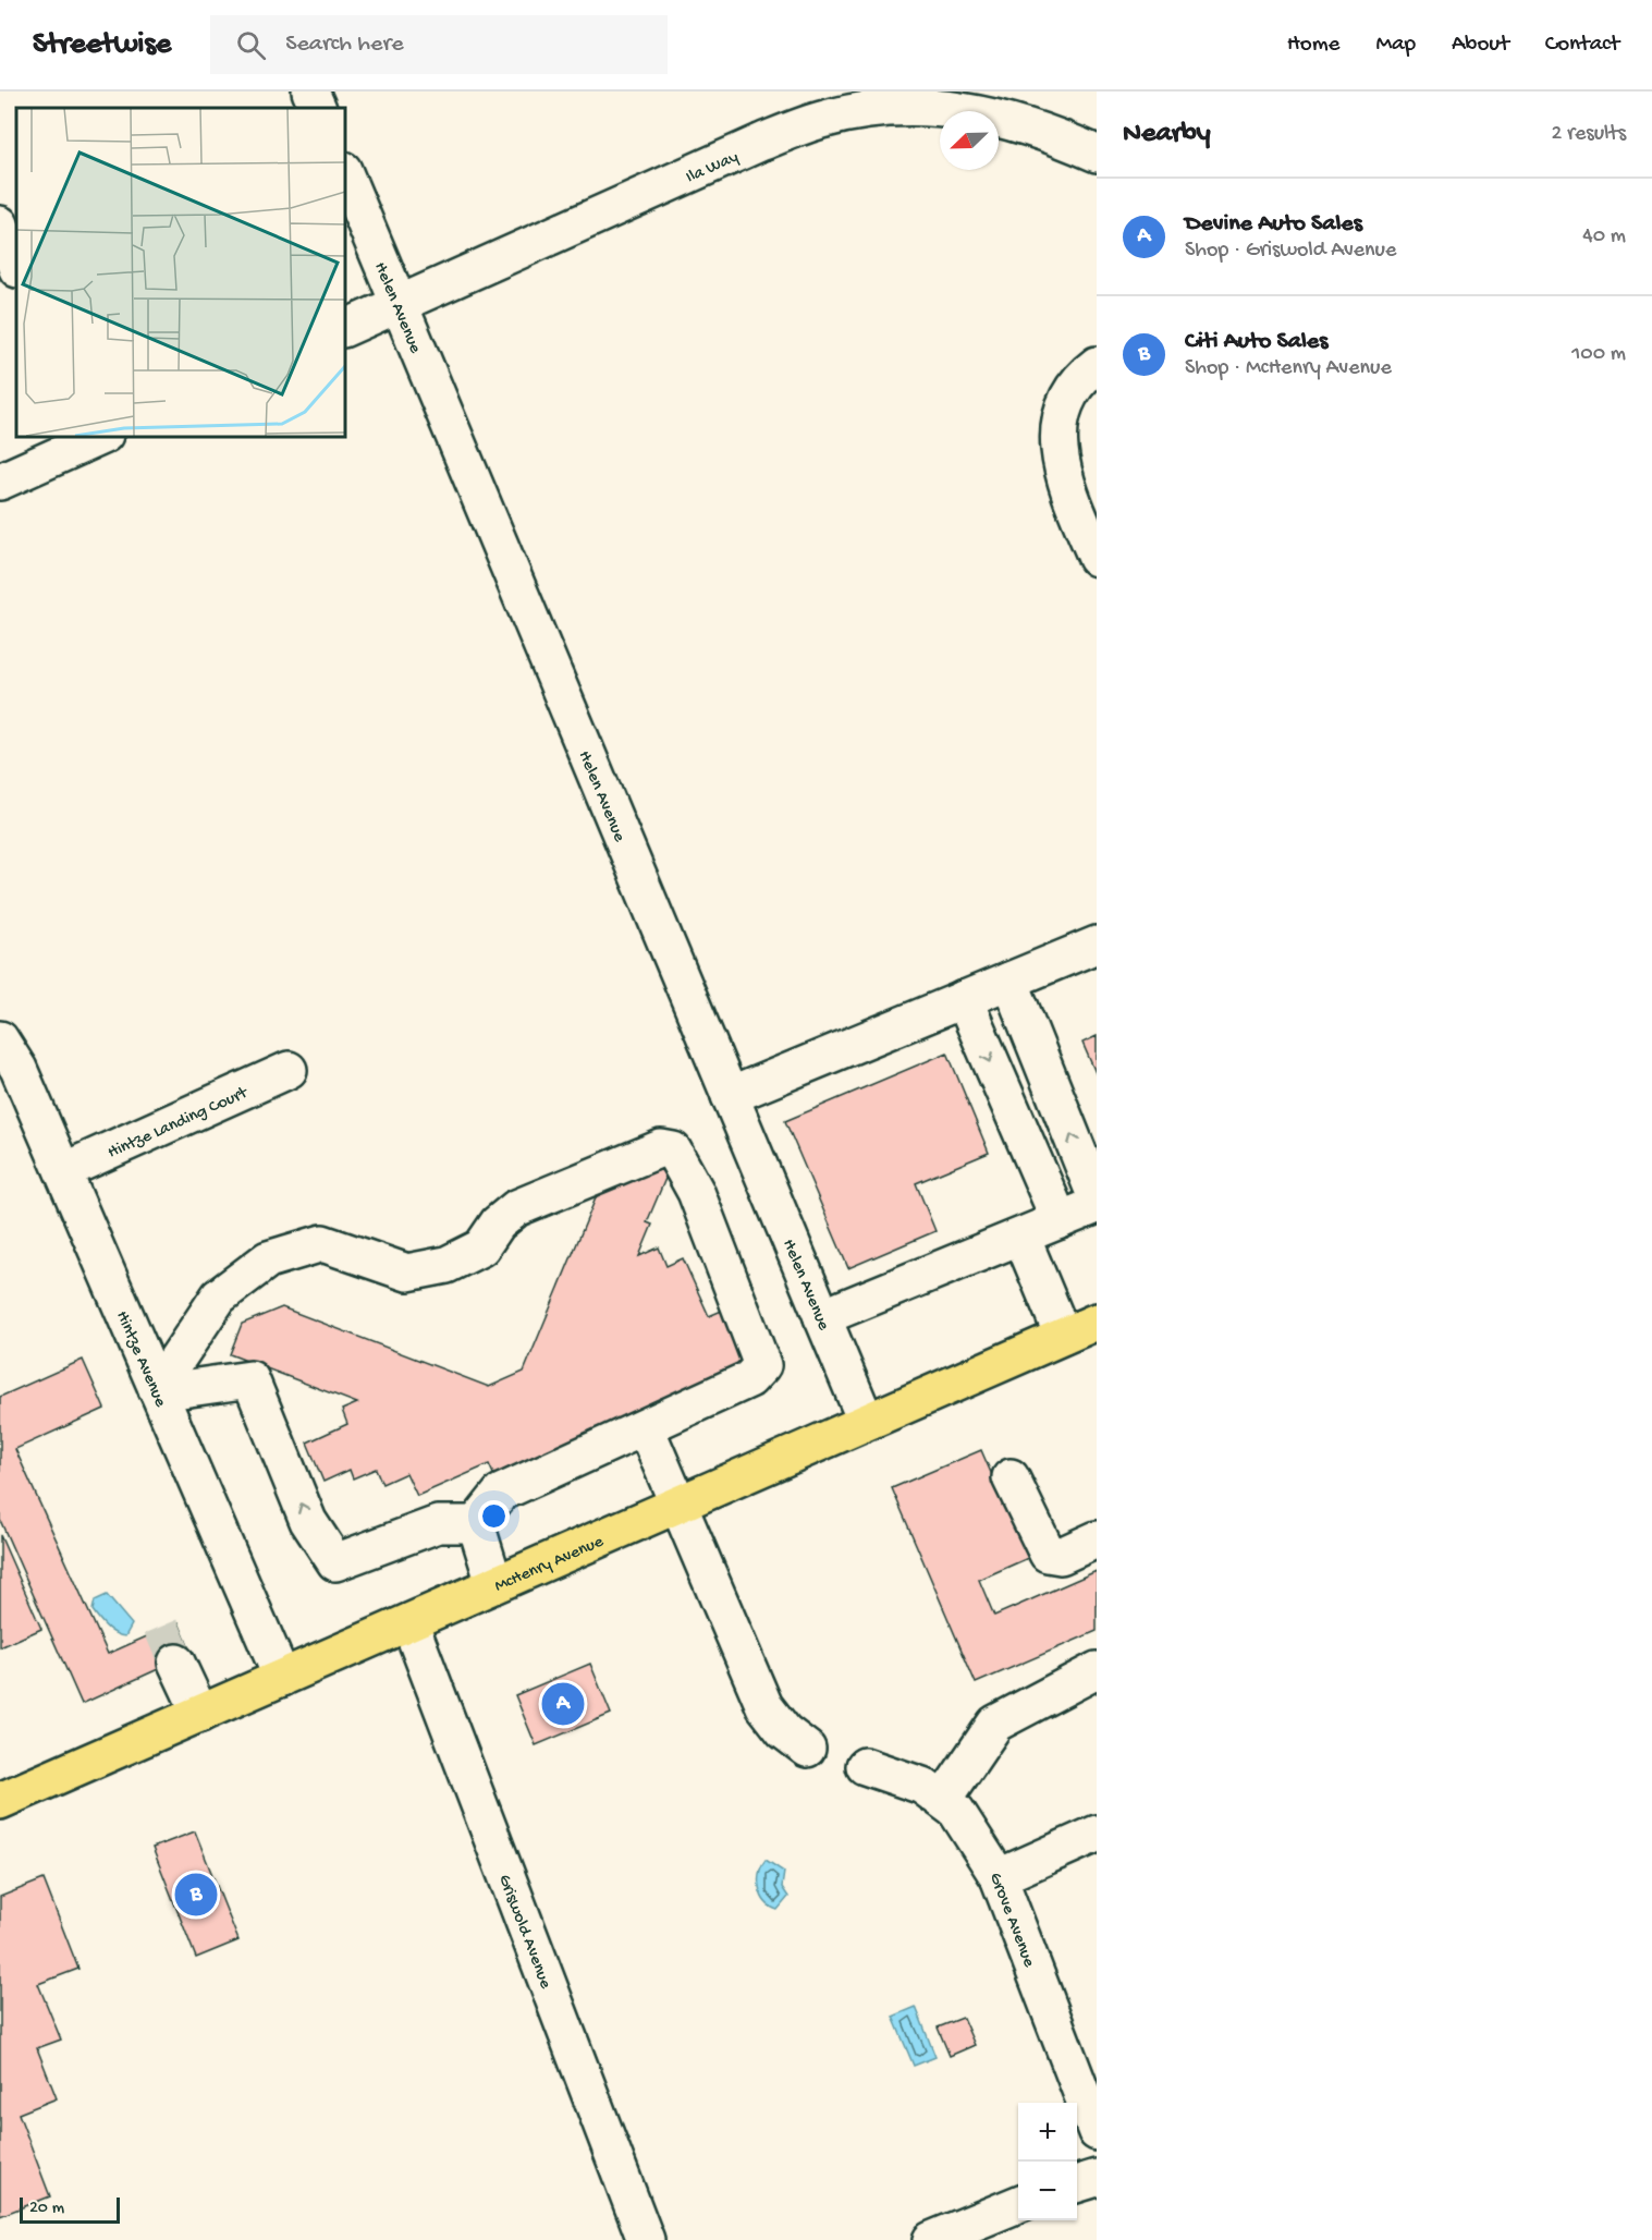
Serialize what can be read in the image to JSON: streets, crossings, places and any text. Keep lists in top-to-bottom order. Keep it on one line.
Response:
{"streets":{"main road":["McHenry Avenue"],"street":["Ila Way","Helen Avenue","Hintze Landing Court","Hintze Avenue","Grove Avenue","Griswold Avenue"]},"crossings":[["Ila Way","Helen Avenue"],["Helen Avenue","McHenry Avenue"],["Hintze Landing Court","Hintze Avenue"],["Hintze Avenue","McHenry Avenue"],["McHenry Avenue","Griswold Avenue"]],"scale_bar":"20 m","north":"bottom left","page":{"header":"Streetwise","search":"Search here","nav":["Home","Map","About","Contact"],"heading":["Nearby","2 results"],"list":[{"mark":"A","name":"Devine Auto Sales","note":"Shop · Griswold Avenue","value":"40 m"},{"mark":"B","name":"Citi Auto Sales","note":"Shop · McHenry Avenue","value":"100 m"}],"pins":["A","B"],"map_buttons":["+","−"],"scale":"20 m"}}
